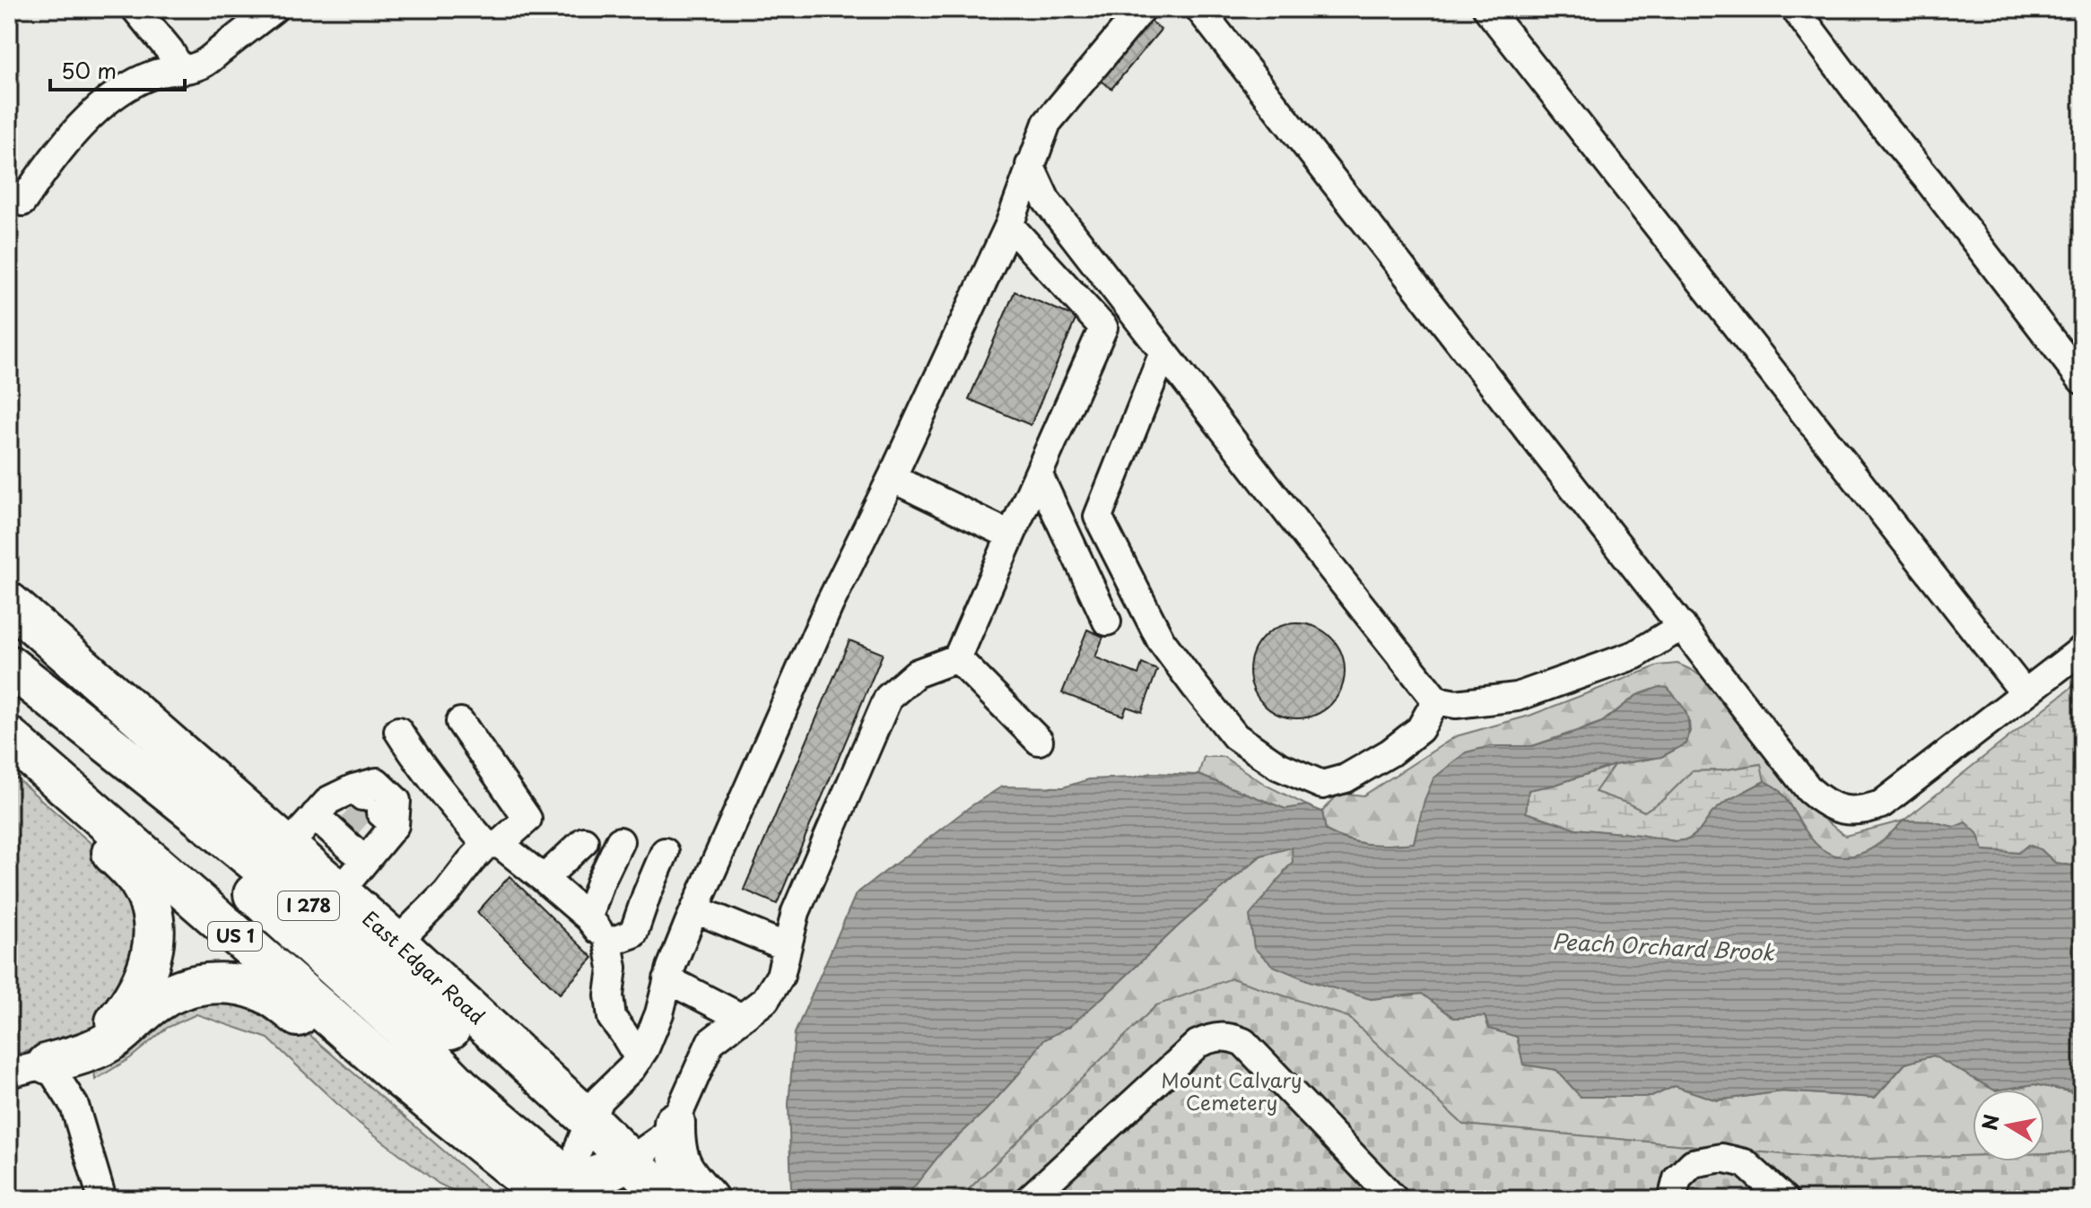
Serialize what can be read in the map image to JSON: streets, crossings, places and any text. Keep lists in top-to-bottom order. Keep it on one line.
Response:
{"streets":{"highway":["I 278","US 1","East Edgar Road"]},"crossings":[["I 278","East Edgar Road"]],"water":["Peach Orchard Brook"],"parks":["Mount Calvary Cemetery"],"scale_bar":"50 m","north":"left"}
